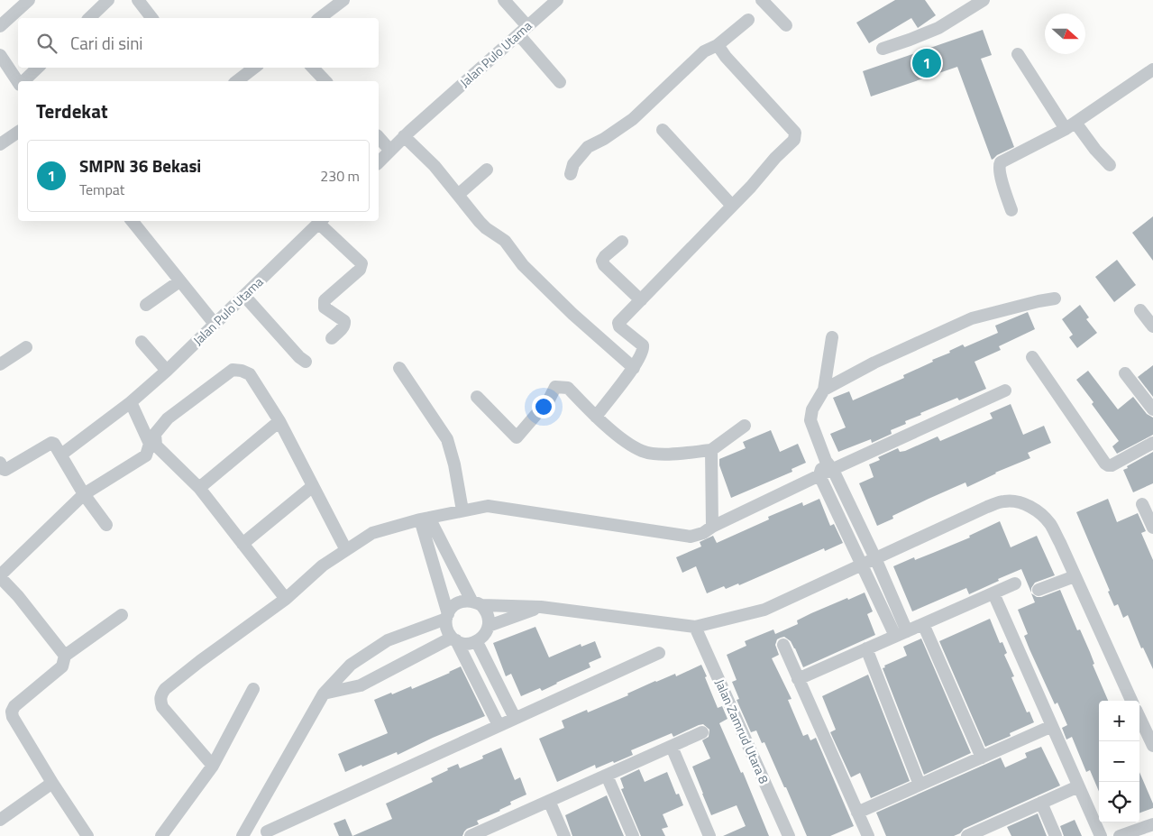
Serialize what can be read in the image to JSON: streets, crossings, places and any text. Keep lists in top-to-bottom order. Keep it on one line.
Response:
{"streets":{"street":["Jalan Pulo Utama","Jalan Zamrud Utara 8"]},"north":"right","page":{"search":"Cari di sini","pins":"1","heading":"Terdekat","list":[{"mark":"1","name":"SMPN 36 Bekasi","note":"Tempat","value":"230 m"}],"map_buttons":["+","−"]}}
